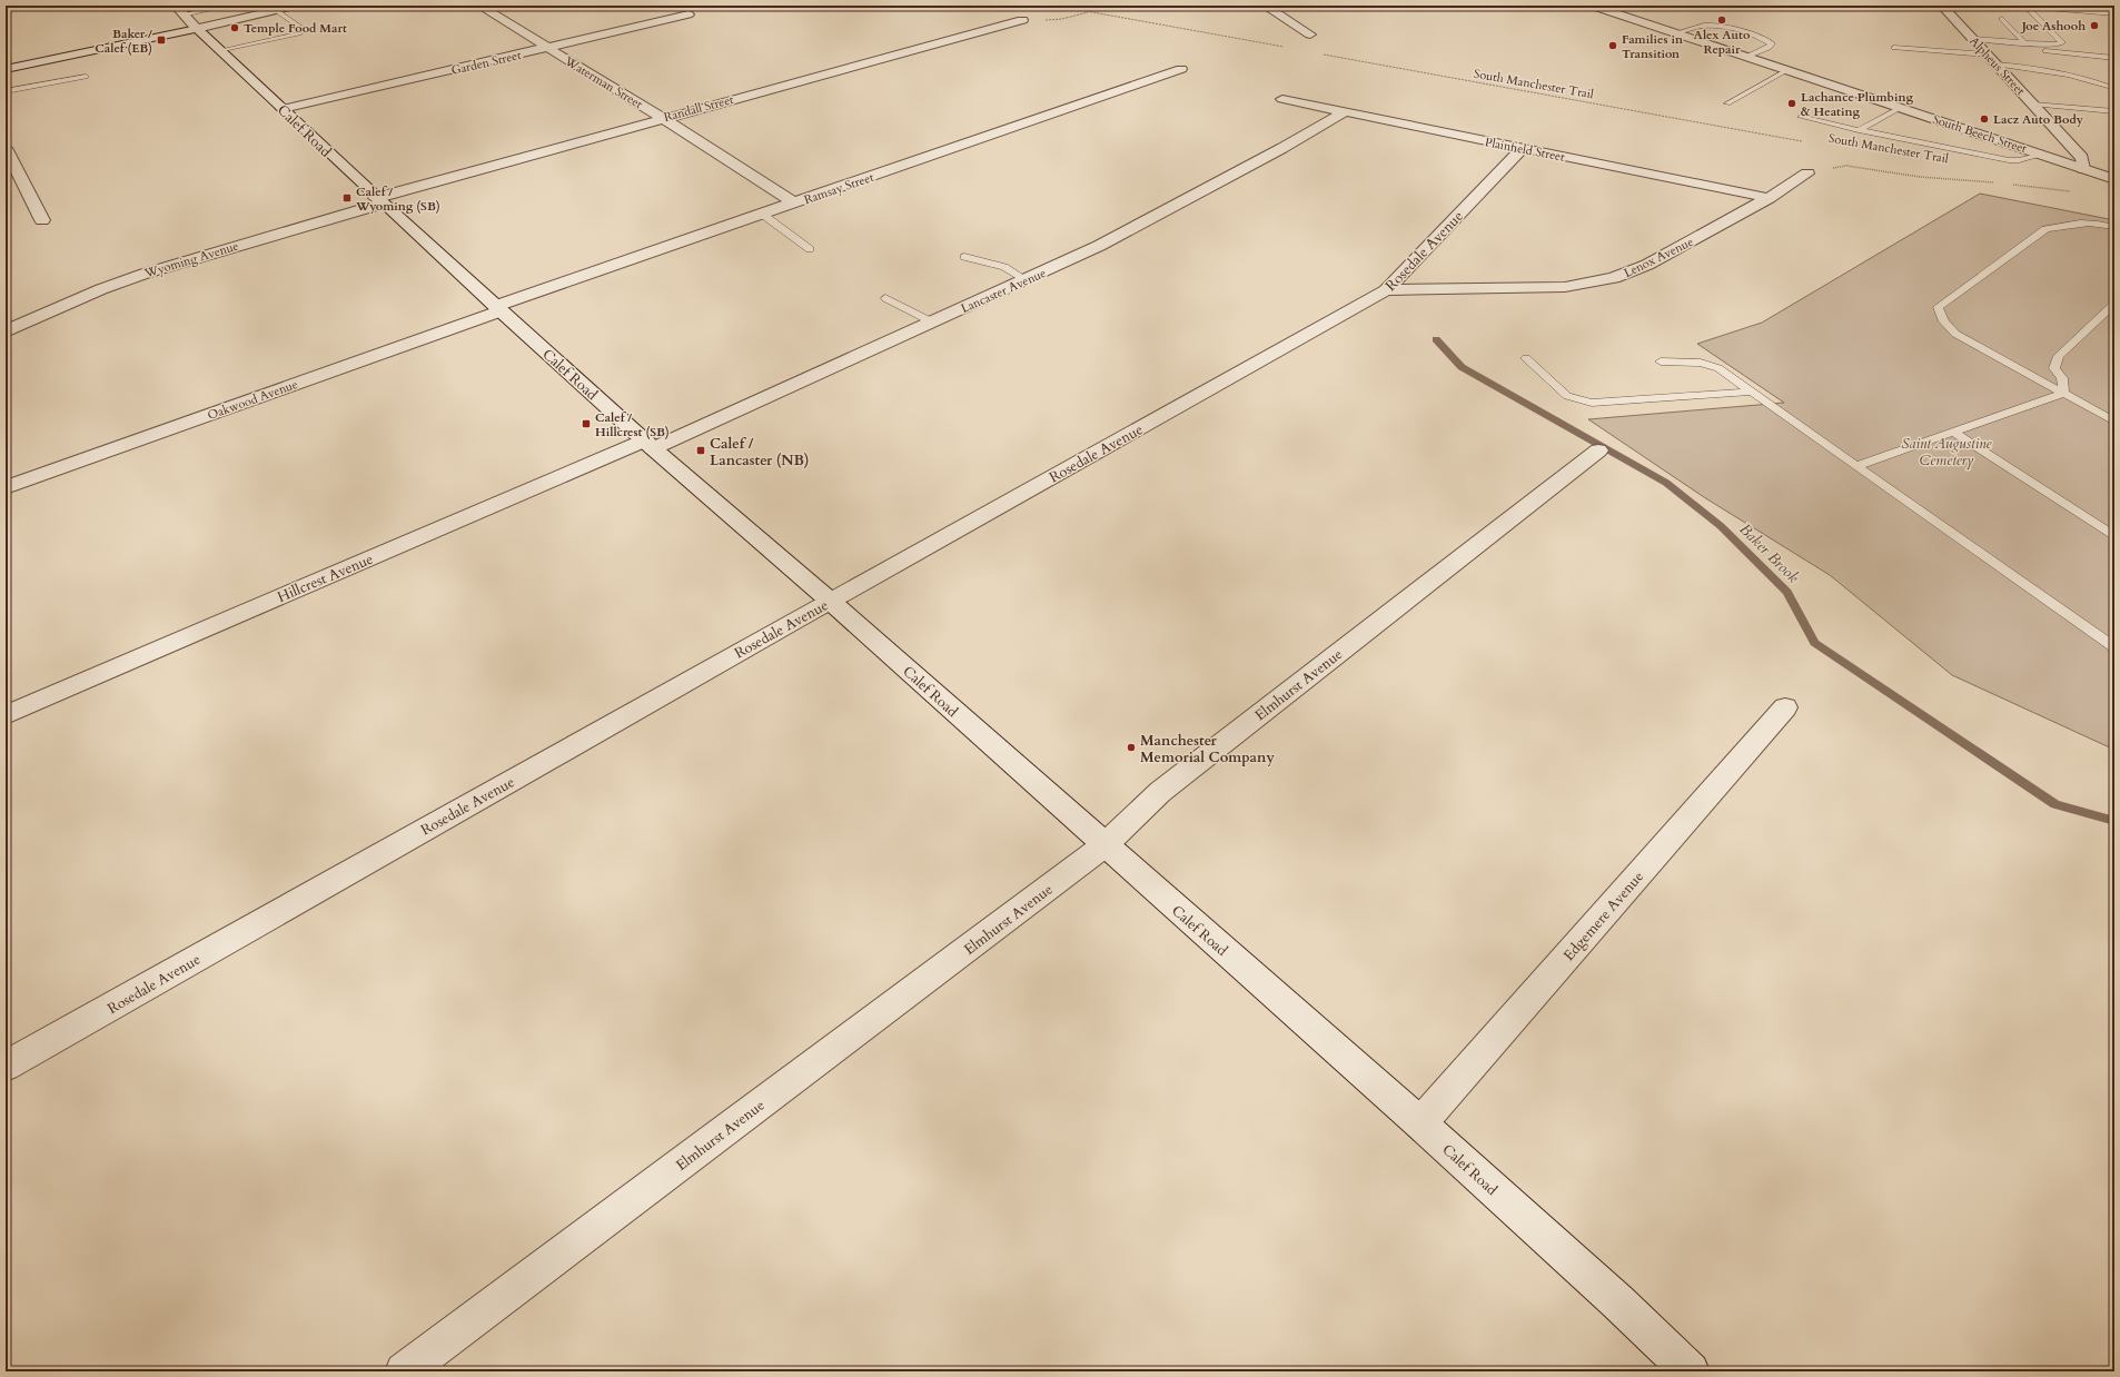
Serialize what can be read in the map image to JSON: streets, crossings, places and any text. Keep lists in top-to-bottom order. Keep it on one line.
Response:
{"streets":{"street":["Garden Street","Alpheus Street","Waterman Street","Randall Street","Calef Road","South Beech Street","Plainfield Street","Ramsay Street","Rosedale Avenue","Lenox Avenue","Wyoming Avenue","Lancaster Avenue","Oakwood Avenue","Hillcrest Avenue","Elmhurst Avenue","Edgemere Avenue"],"path":["South Manchester Trail"]},"crossings":[["Garden Street","Waterman Street"],["Garden Street","Calef Road"],["Alpheus Street","South Beech Street"],["Waterman Street","Randall Street"],["Waterman Street","Ramsay Street"],["Randall Street","Calef Road"],["Randall Street","Wyoming Avenue"],["Calef Road","Ramsay Street"],["Calef Road","Rosedale Avenue"],["Calef Road","Wyoming Avenue"],["Calef Road","Lancaster Avenue"],["Calef Road","Oakwood Avenue"],["Calef Road","Hillcrest Avenue"],["Calef Road","Elmhurst Avenue"],["Calef Road","Edgemere Avenue"],["Plainfield Street","Rosedale Avenue"],["Plainfield Street","Lenox Avenue"],["Plainfield Street","Lancaster Avenue"],["Ramsay Street","Oakwood Avenue"],["Rosedale Avenue","Lenox Avenue"],["Lancaster Avenue","Hillcrest Avenue"]],"water":["Baker Brook"],"parks":["Saint Augustine Cemetery"],"places":{"other":["Alex Auto Repair","Joe Ashooh","Temple Food Mart","Families in Transition","Lachance Plumbing & Heating","Lacz Auto Body","Manchester Memorial Company"],"transit":["Baker / Calef (EB)","Calef / Wyoming (SB)","Calef / Hillcrest (SB)","Calef / Lancaster (NB)"]}}
